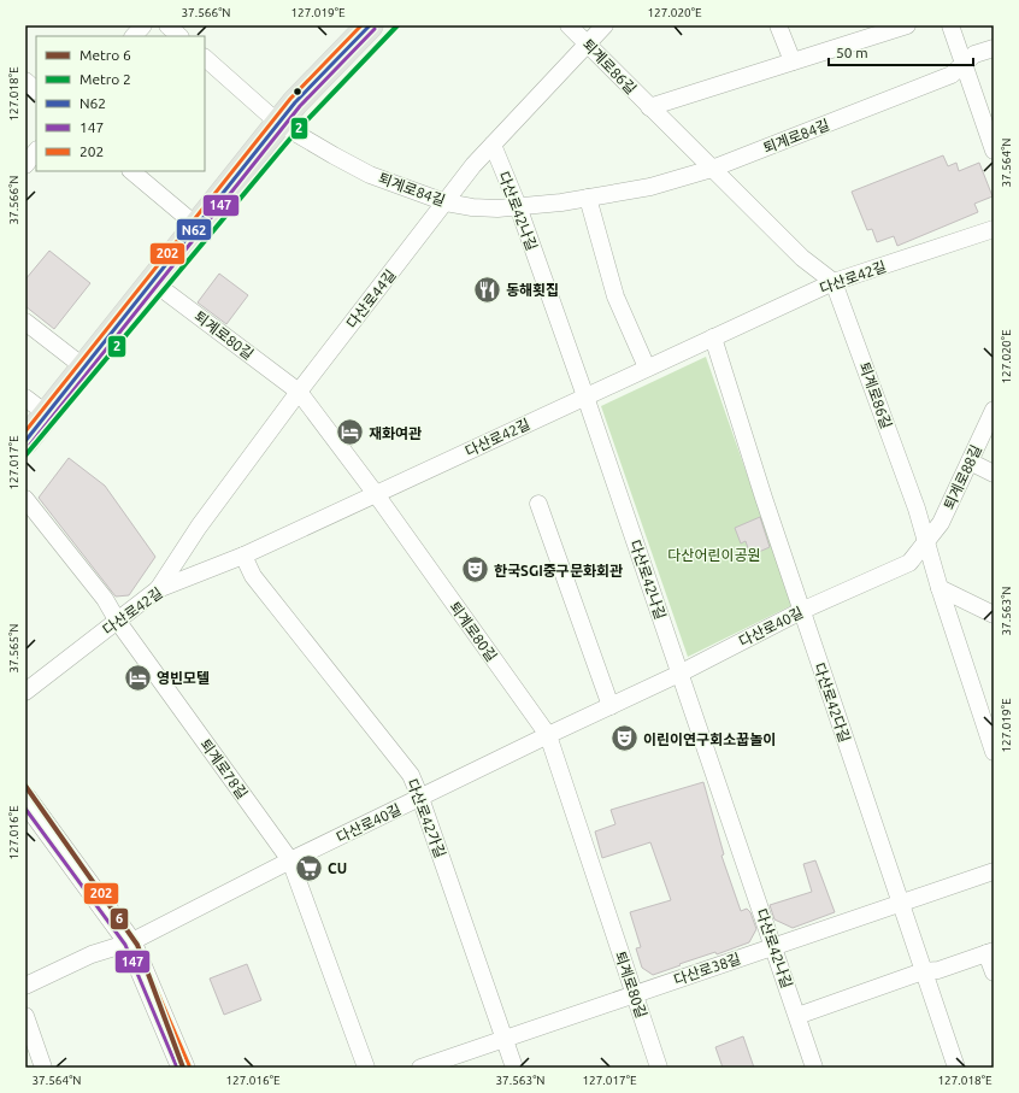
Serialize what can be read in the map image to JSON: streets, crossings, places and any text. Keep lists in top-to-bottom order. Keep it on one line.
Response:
{"streets":{"street":["퇴계로86길","퇴계로84길","다산로42나길","다산로42길","다산로44길","퇴계로80길","퇴계로88길","다산로40길","다산로42다길","퇴계로78길","다산로42가길","다산로38길"]},"crossings":[["퇴계로86길","퇴계로84길"],["퇴계로86길","다산로42길"],["퇴계로86길","다산로44길"],["퇴계로86길","퇴계로88길"],["퇴계로86길","다산로40길"],["퇴계로84길","다산로42나길"],["퇴계로84길","다산로44길"],["다산로42나길","다산로42길"],["다산로42나길","다산로44길"],["다산로42나길","다산로40길"],["다산로42나길","다산로38길"],["다산로42길","다산로44길"],["다산로42길","퇴계로80길"],["다산로42길","다산로42다길"],["다산로42길","퇴계로78길"],["다산로42길","다산로42가길"],["다산로44길","퇴계로80길"],["퇴계로80길","다산로40길"],["퇴계로80길","다산로38길"],["퇴계로88길","다산로40길"],["다산로40길","다산로42다길"],["다산로40길","퇴계로78길"],["다산로40길","다산로42가길"],["다산로42다길","다산로38길"],["다산로42가길","다산로38길"]],"parks":["다산어린이공원"],"places":{"restaurant":["동해횟집"],"hotel":["재화여관","영빈모텔"],"theatre":["한국SGI중구문화회관","이린이연구회소꿉놀이"],"supermarket":["CU"]},"lines":["metro line 2","transit line N62","transit line 202","transit line 147","metro line 6"],"legend":["Metro 6","Metro 2","N62","147","202"],"scale_bar":"50 m","coordinates":["37.566°N","127.019°E","127.020°E","127.018°E","37.564°N","127.017°E","37.563°N","37.565°N","127.016°E"]}
